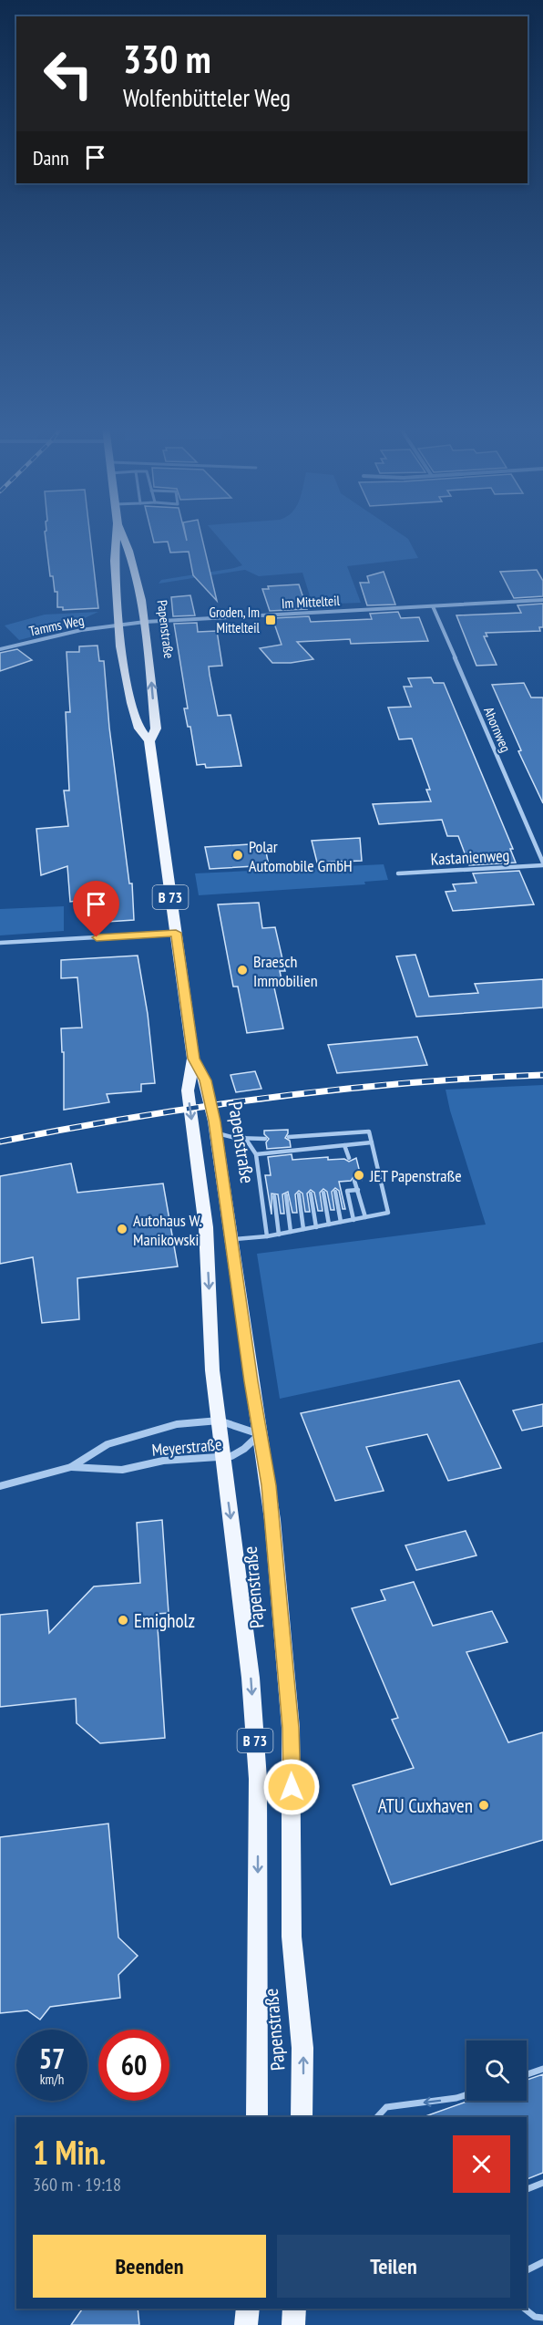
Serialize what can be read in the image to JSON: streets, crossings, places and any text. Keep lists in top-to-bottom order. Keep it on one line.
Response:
{"streets":{"main road":["Papenstraße","B 73"],"street":["Im Mittelteil","Tamms Weg","Ahornweg","Kastanienweg","Meyerstraße"]},"crossings":[["Im Mittelteil","Tamms Weg"],["Im Mittelteil","Papenstraße"],["Im Mittelteil","Ahornweg"],["Tamms Weg","Papenstraße"],["Papenstraße","Meyerstraße"],["Ahornweg","Kastanienweg"]],"places":{"transit":["Groden, Im Mittelteil"],"other":["Polar Automobile GmbH","Braesch Immobilien","JET Papenstraße","Autohaus W. Manikowski","Emigholz","ATU Cuxhaven"]},"page":{"turn":["330 m","Wolfenbütteler Weg"],"then":"Dann","speed":"57 km/h","limit":"60","heading":["1 Min.","360 m · 19:18"],"buttons":["Beenden","Teilen"]}}
